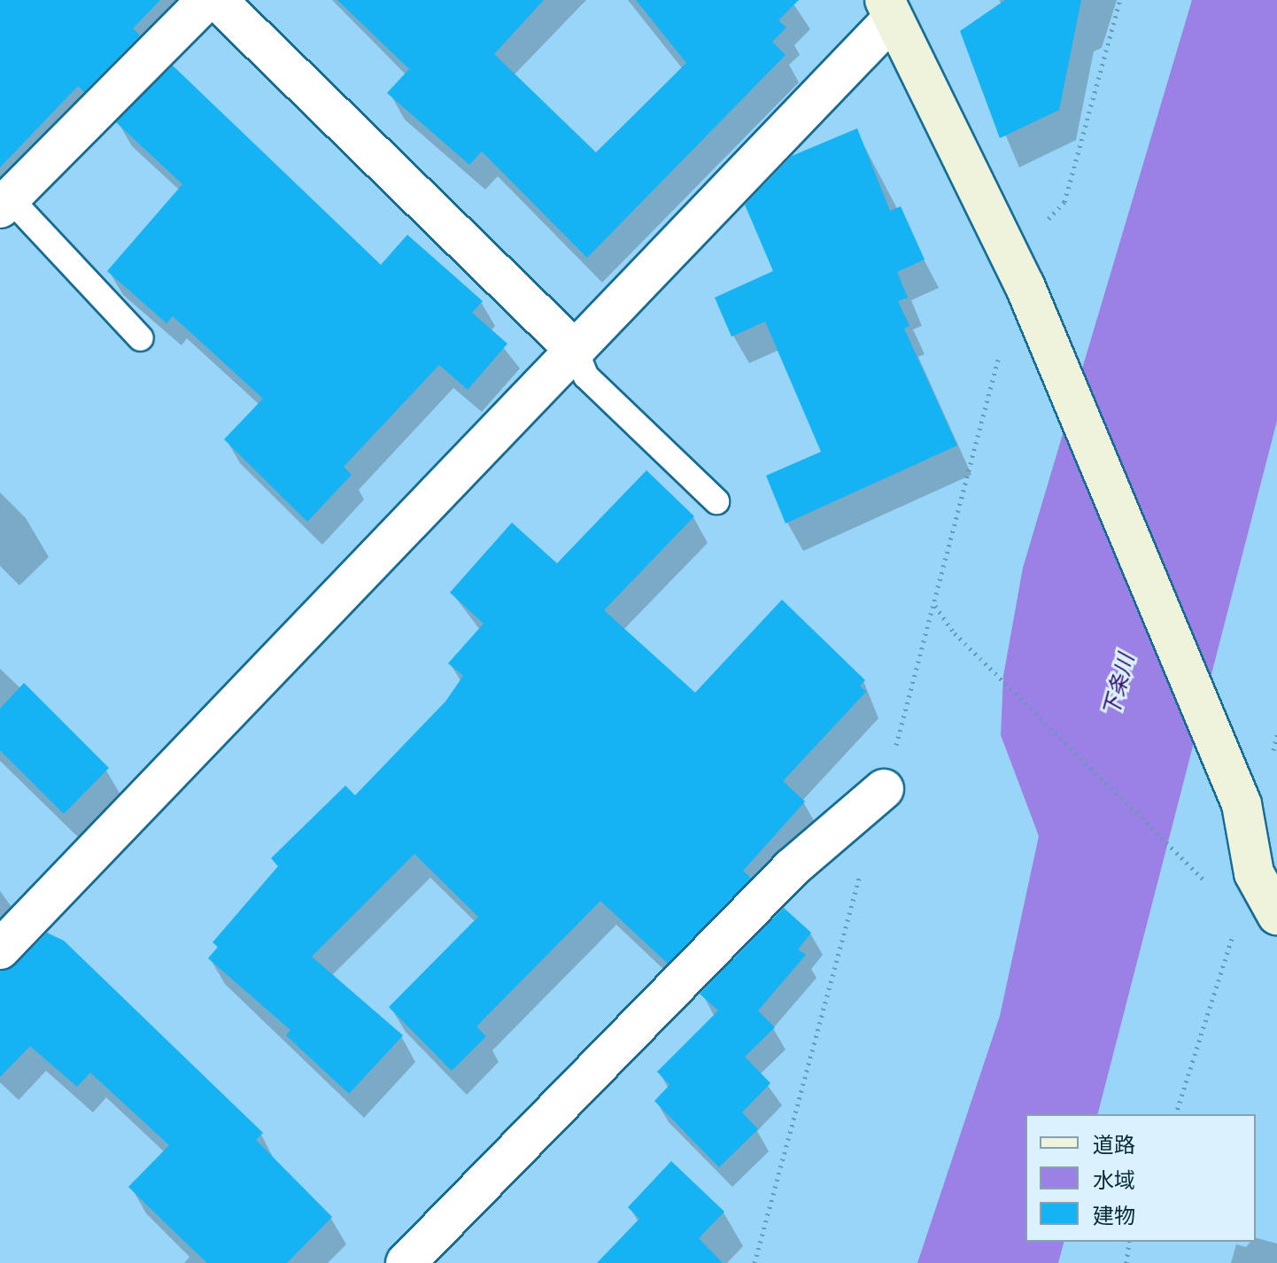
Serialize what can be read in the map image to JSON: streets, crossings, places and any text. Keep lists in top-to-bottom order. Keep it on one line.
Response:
{"water":["下条川"],"legend":["道路","水域","建物"]}
